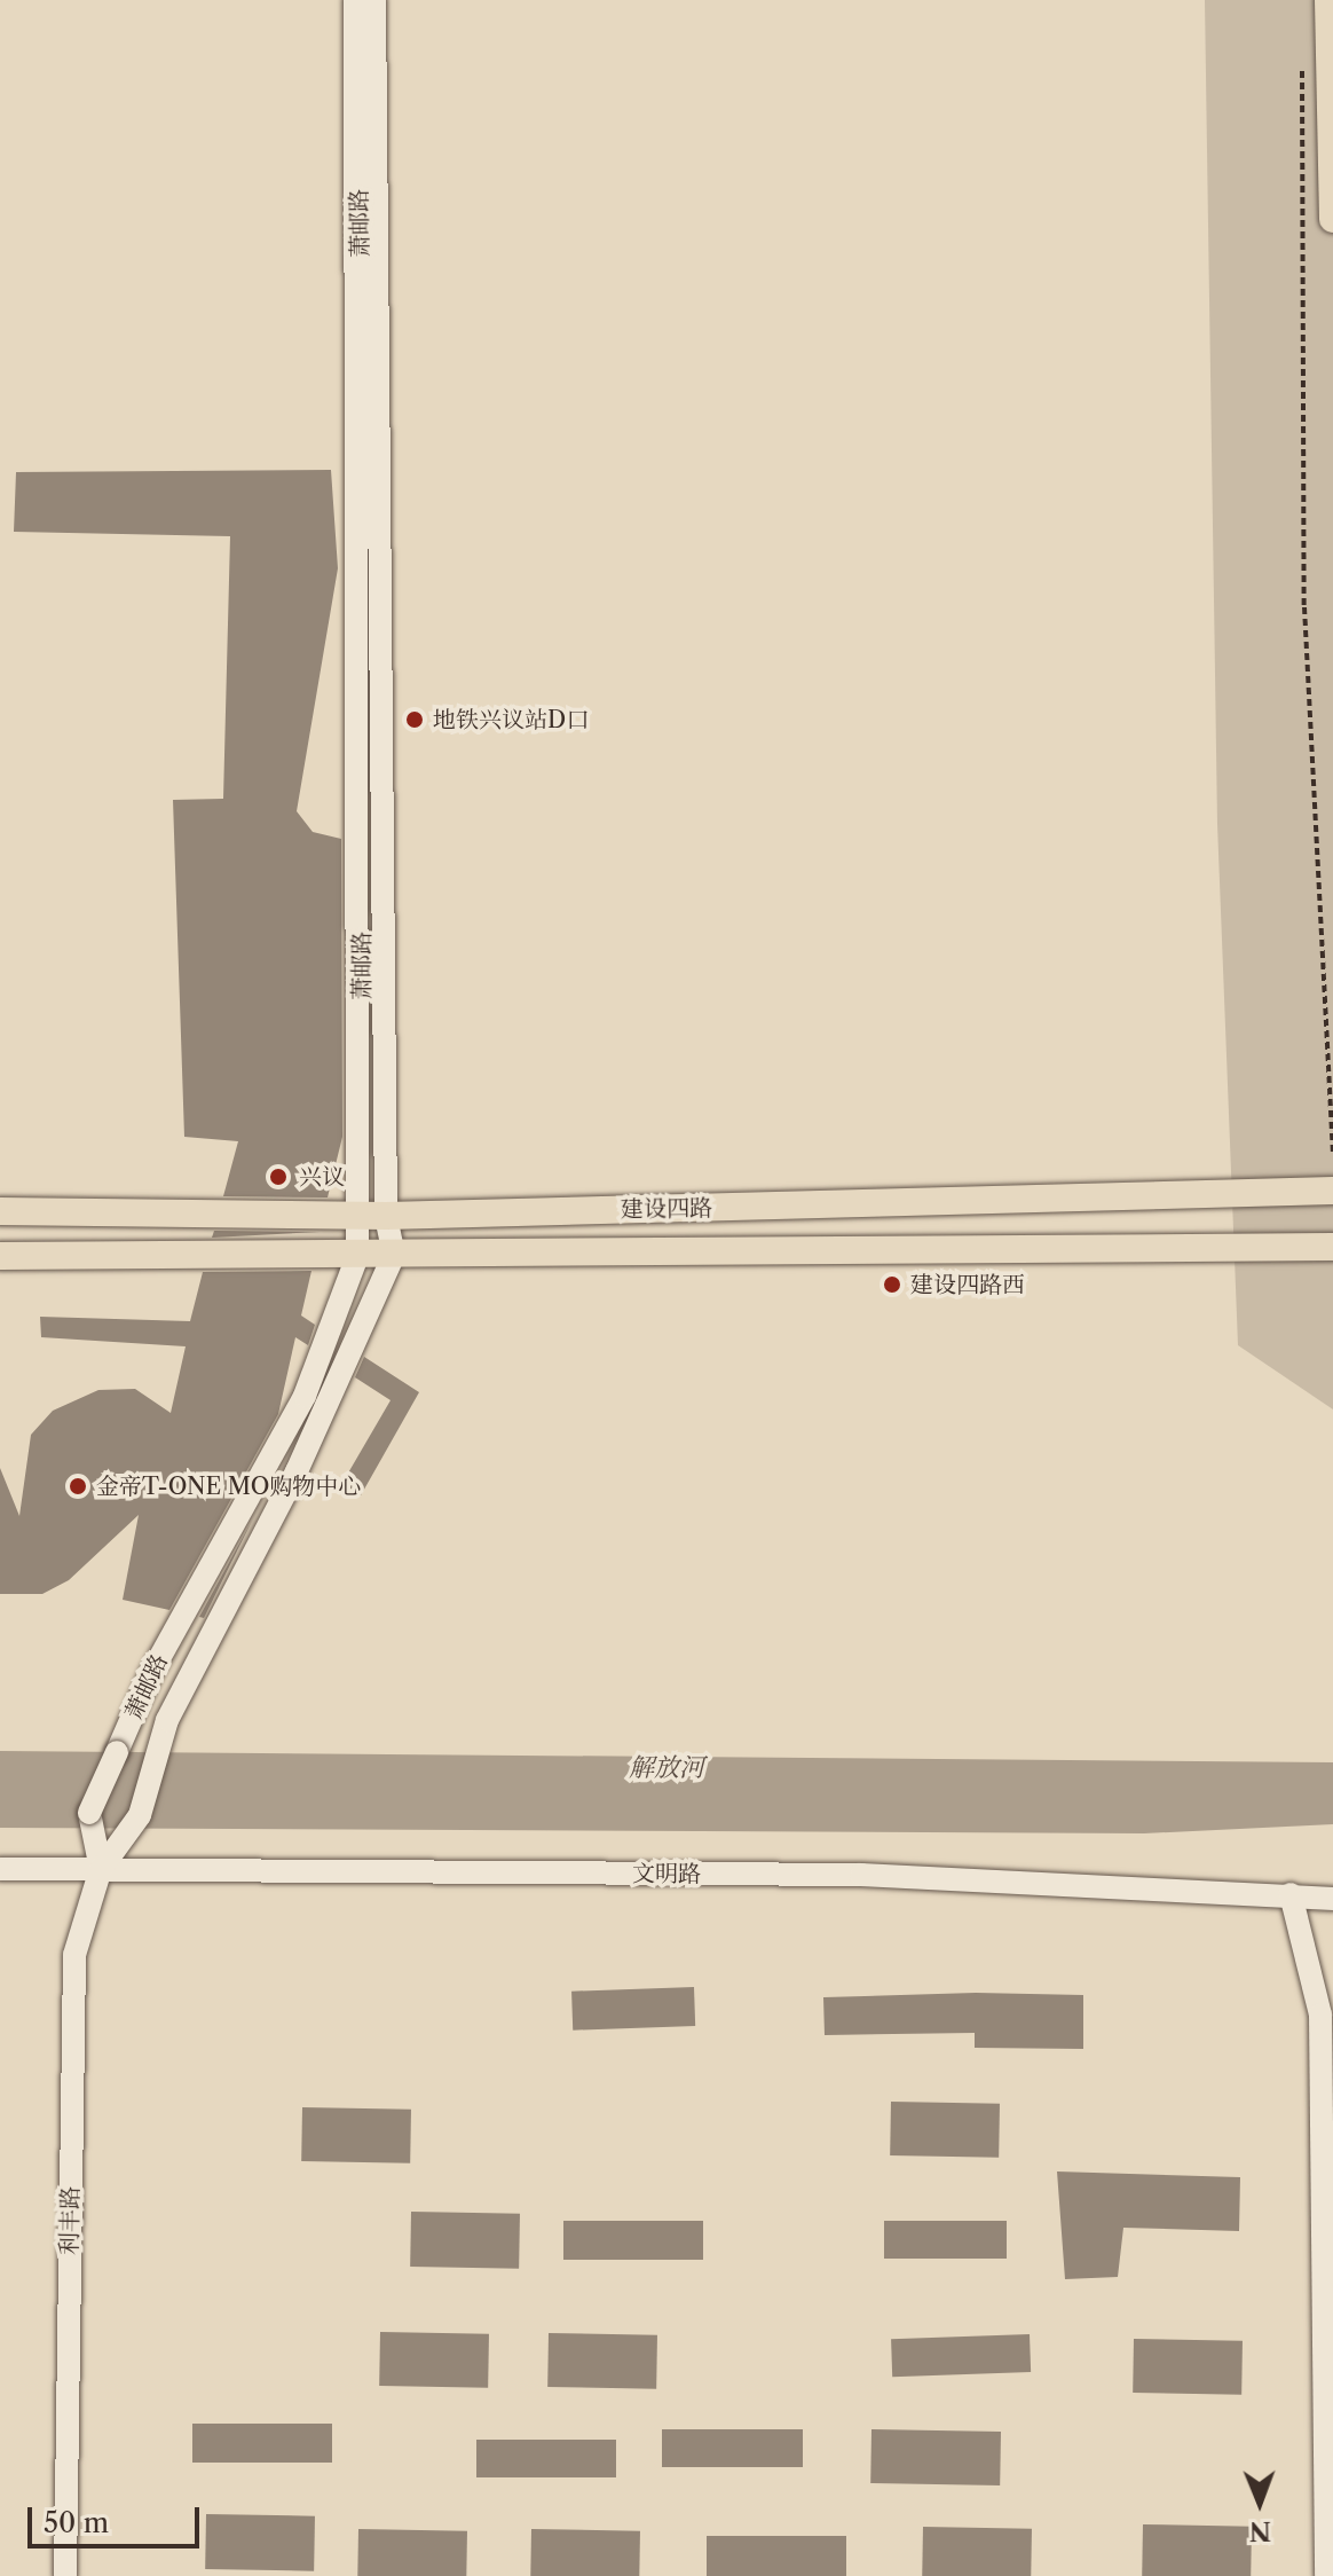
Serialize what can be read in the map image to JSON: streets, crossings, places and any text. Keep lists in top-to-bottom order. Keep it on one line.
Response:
{"streets":{"main road":["建设四路"],"street":["萧邮路","文明路","利丰路"]},"crossings":[["萧邮路","建设四路"],["萧邮路","文明路"],["萧邮路","利丰路"],["文明路","利丰路"]],"water":["解放河"],"places":["地铁兴议站D口","兴议","建设四路西","金帝T-ONE MO购物中心"],"scale_bar":"50 m","north":"bottom"}
